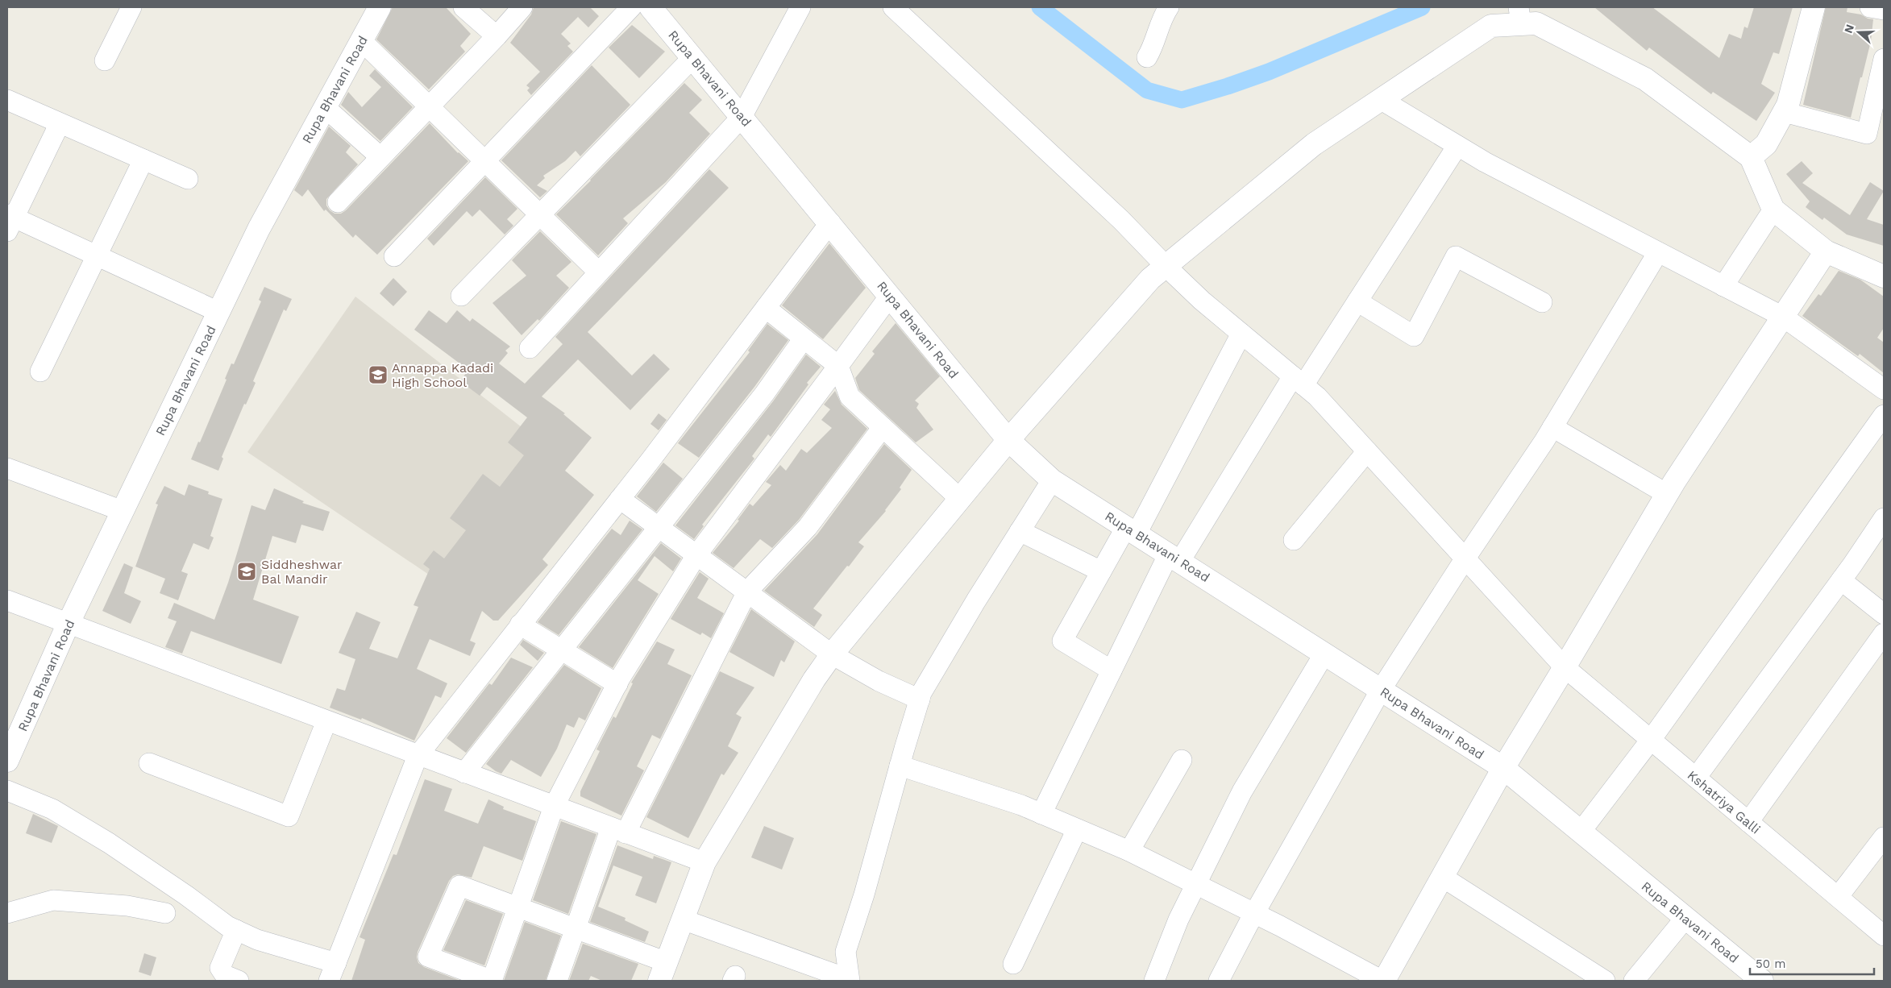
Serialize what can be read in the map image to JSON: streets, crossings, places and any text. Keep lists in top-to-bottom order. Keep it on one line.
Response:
{"streets":{"street":["Rupa Bhavani Road","Kshatriya Galli"]},"places":{"school or university":["Annappa Kadadi High School","Siddheshwar Bal Mandir"]},"scale_bar":"50 m","north":"left"}
